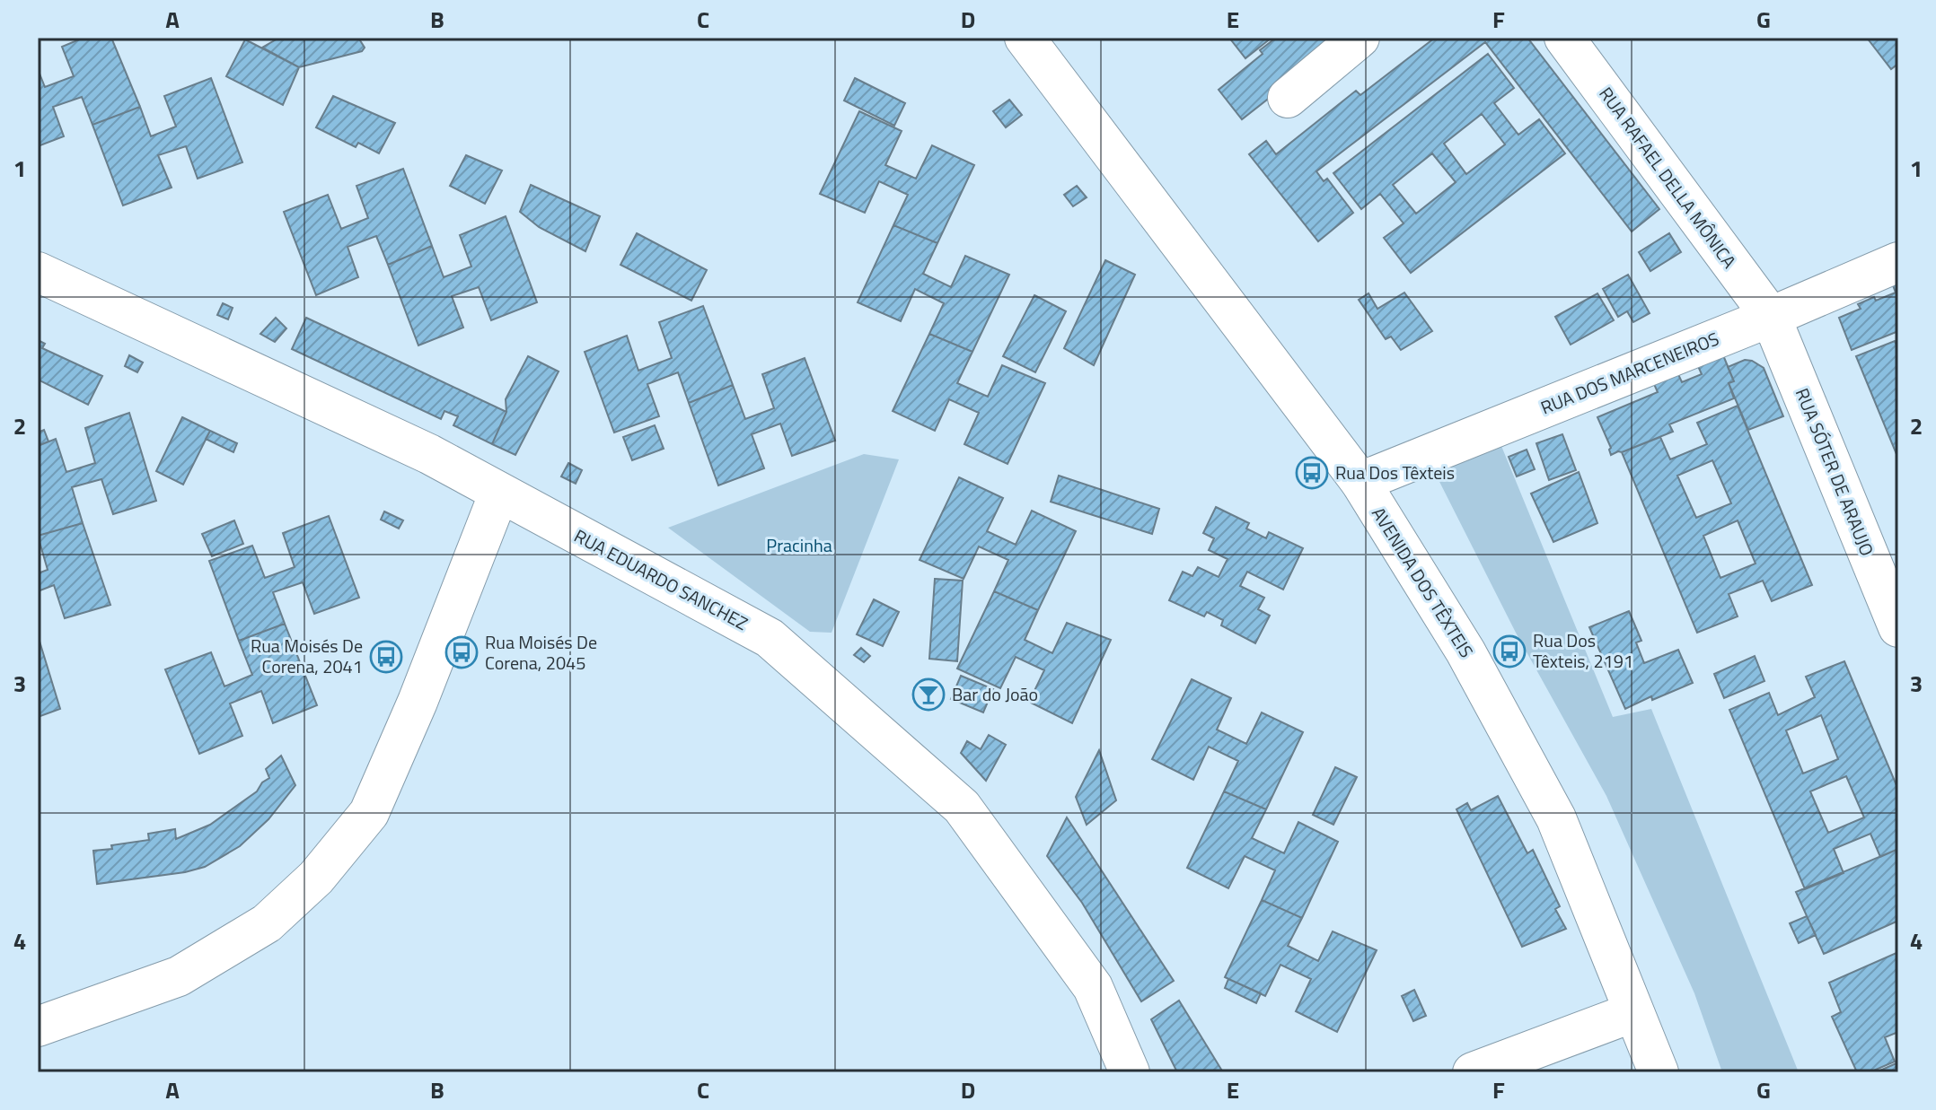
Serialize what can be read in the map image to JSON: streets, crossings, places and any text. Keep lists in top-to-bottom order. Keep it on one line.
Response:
{"streets":{"street":["RUA RAFAEL DELLA MÔNICA","RUA DOS MARCENEIROS","RUA SÓTER DE ARAUJO","RUA EDUARDO SANCHEZ","AVENIDA DOS TÊXTEIS"]},"crossings":[["RUA RAFAEL DELLA MÔNICA","RUA DOS MARCENEIROS"],["RUA RAFAEL DELLA MÔNICA","RUA SÓTER DE ARAUJO"],["RUA DOS MARCENEIROS","RUA SÓTER DE ARAUJO"],["RUA DOS MARCENEIROS","AVENIDA DOS TÊXTEIS"]],"parks":["Pracinha"],"places":{"bus stop":["Rua Dos Têxteis","Rua Dos Têxteis, 2191","Rua Moisés De Corena, 2045","Rua Moisés De Corena, 2041"],"bar":["Bar do João"]},"grid":{"columns":["A","B","C","D","E","F","G"],"rows":["1","2","3","4"]}}
